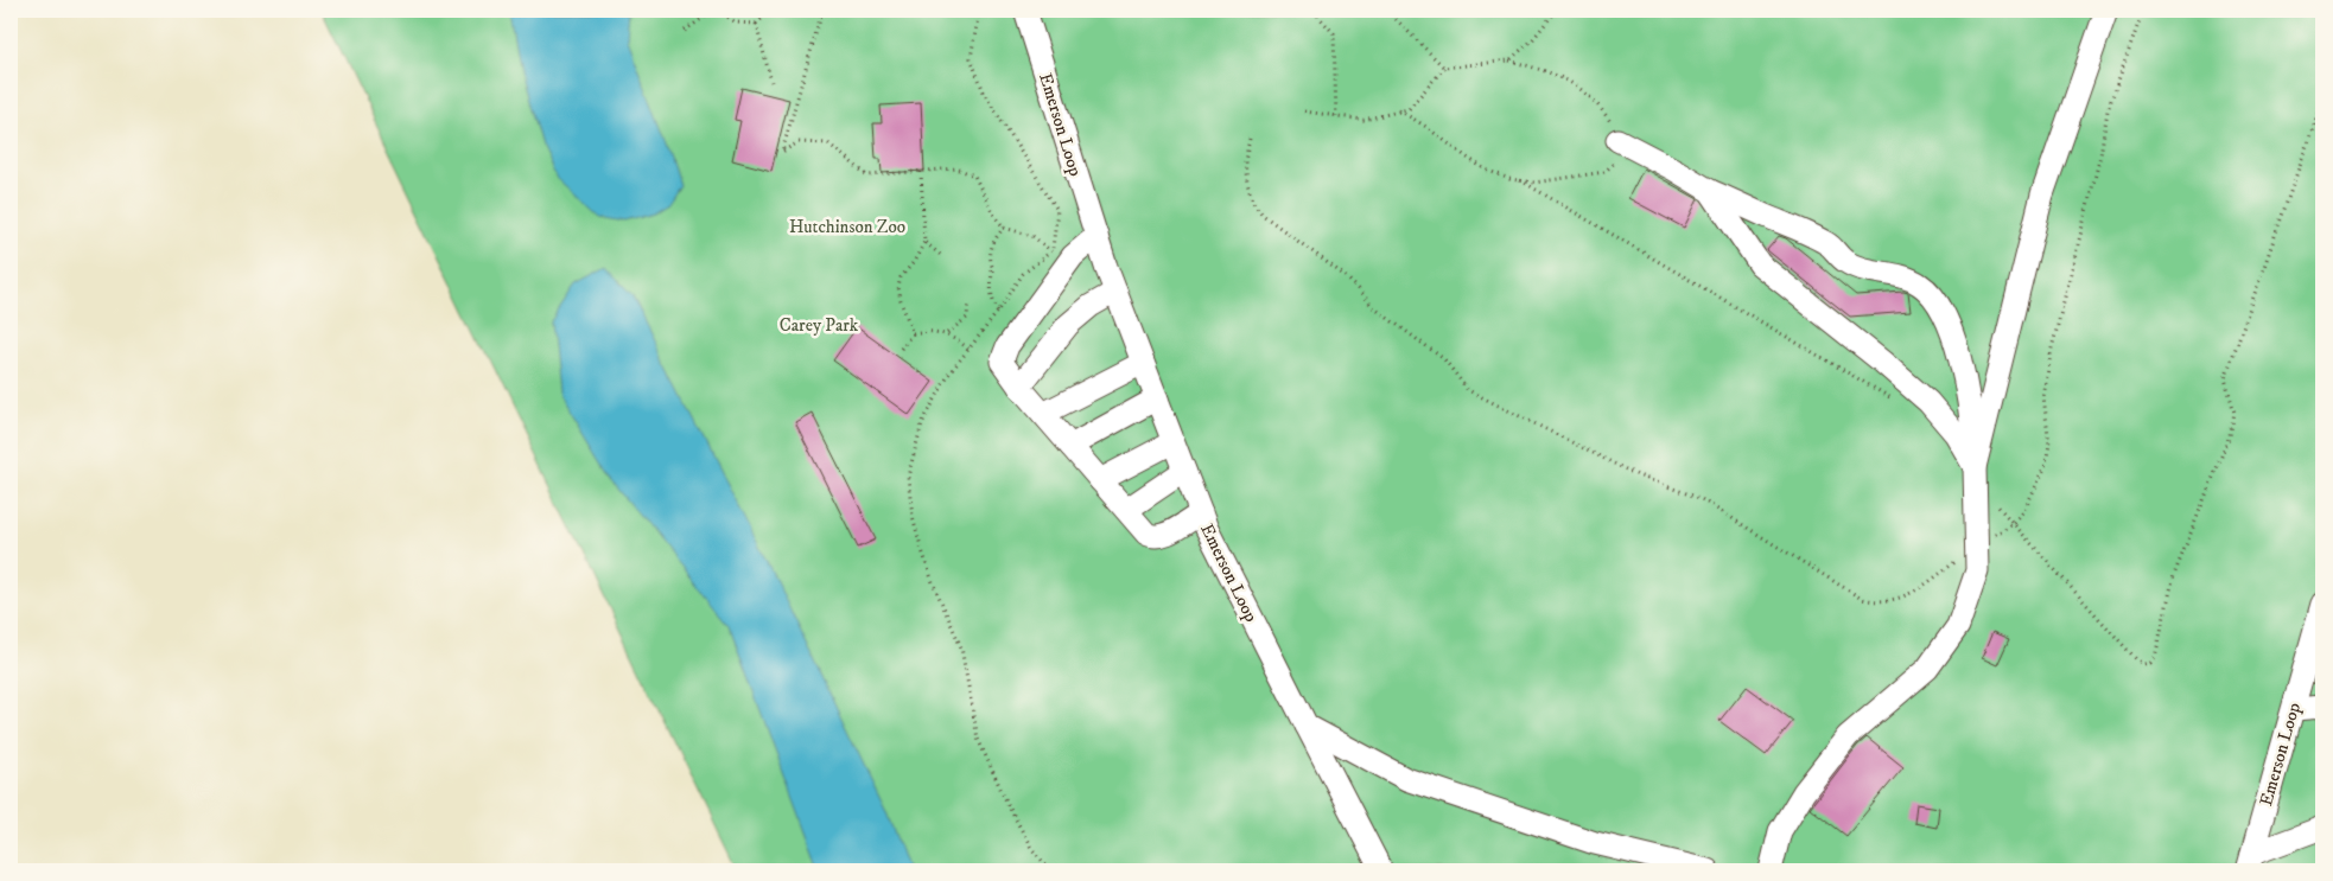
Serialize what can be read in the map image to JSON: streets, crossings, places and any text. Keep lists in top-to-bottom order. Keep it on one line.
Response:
{"streets":{"street":["Emerson Loop"]},"parks":["Hutchinson Zoo","Carey Park"]}
